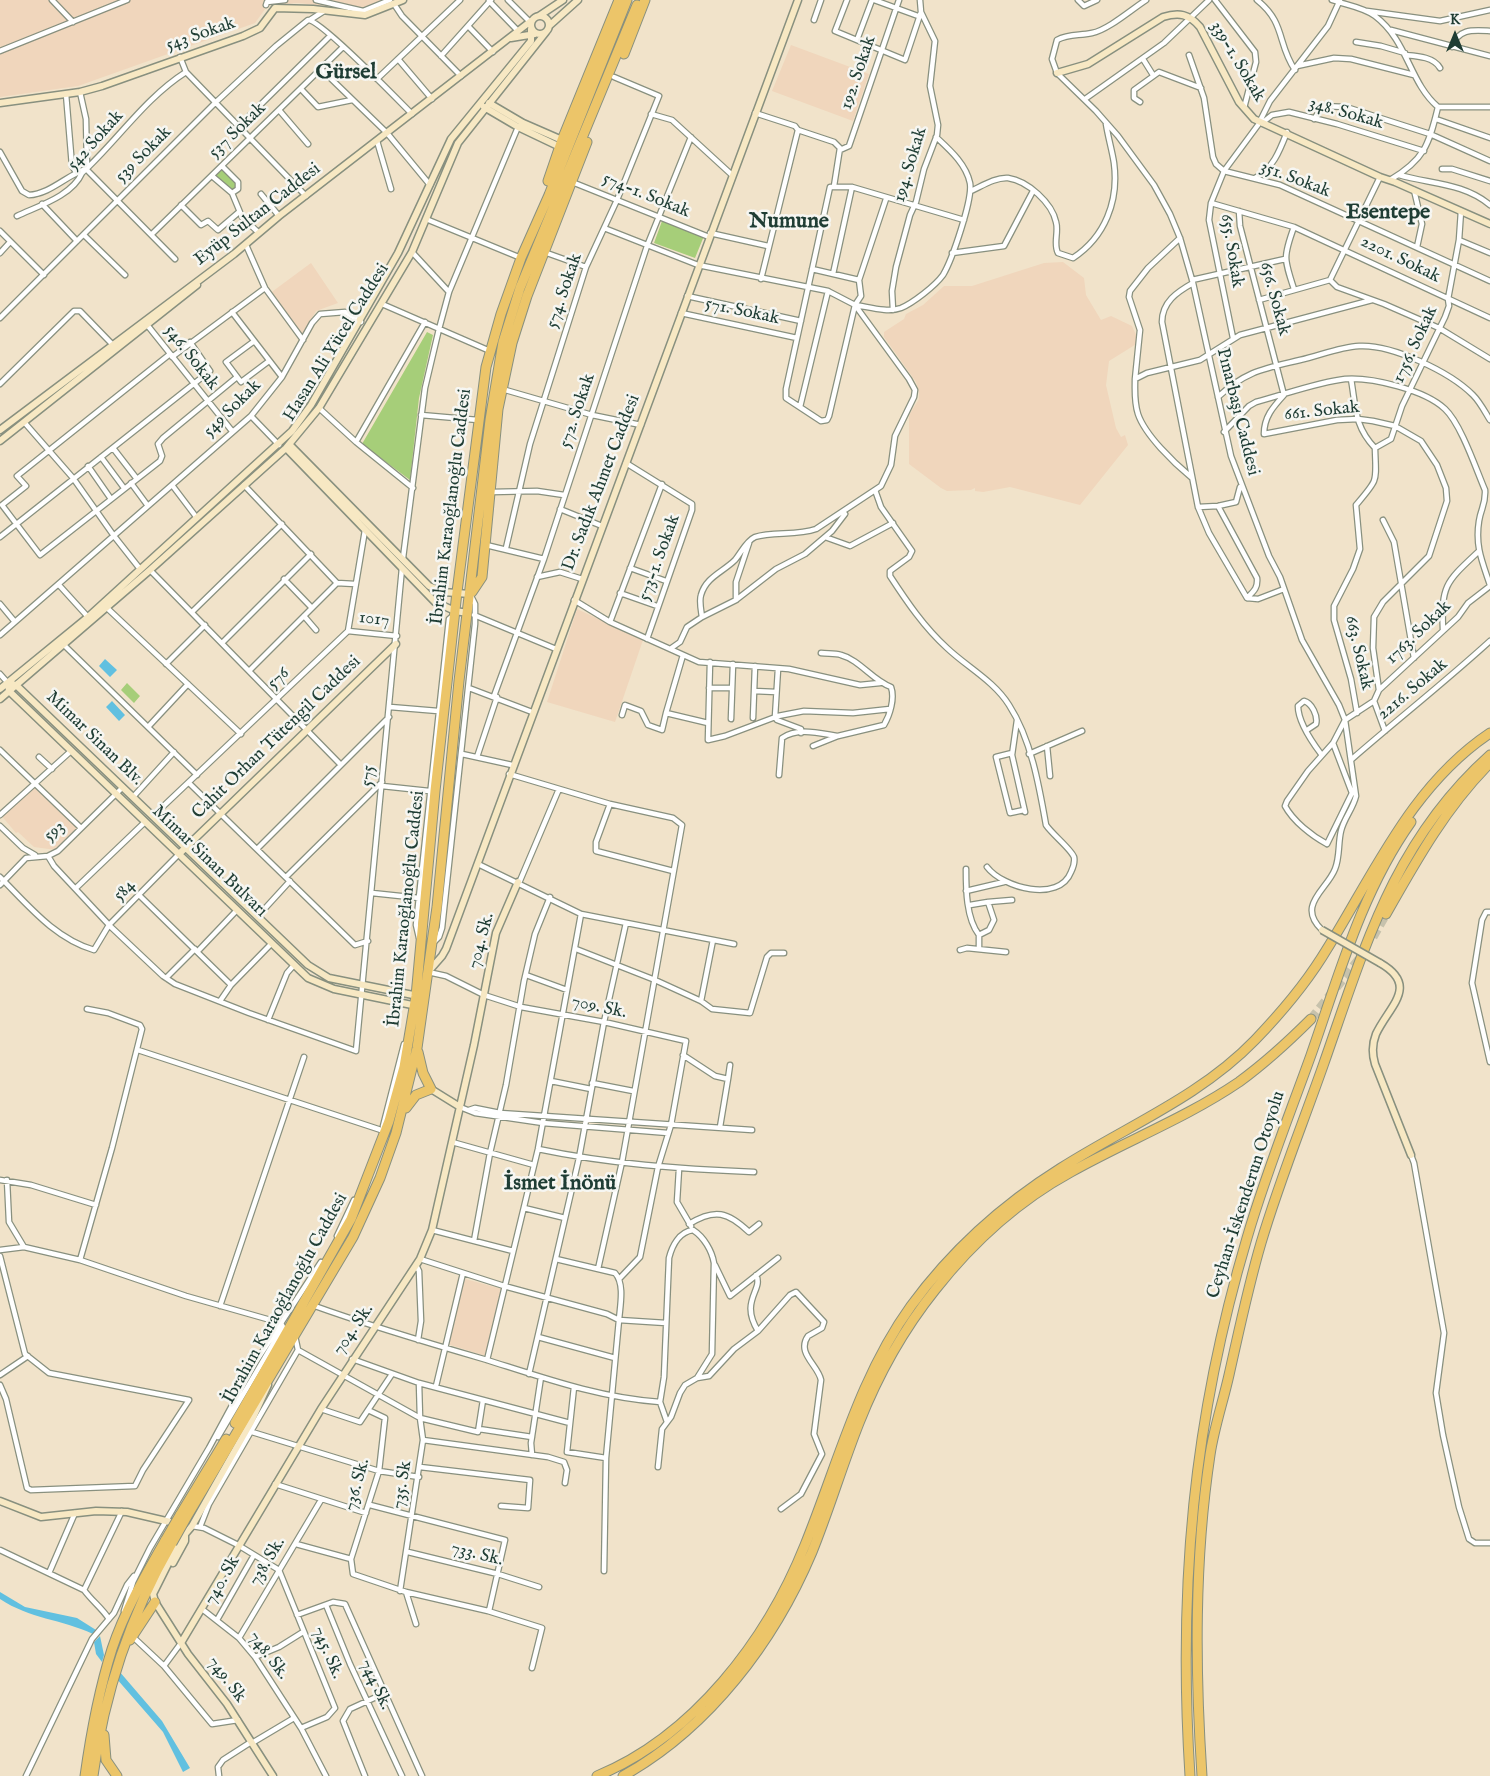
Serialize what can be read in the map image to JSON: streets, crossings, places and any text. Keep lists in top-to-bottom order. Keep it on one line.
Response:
{"streets":{"highway":["İbrahim Karaoğlanoğlu Caddesi","Ceyhan-İskenderun Otoyolu"],"street":["543 Sokak","339-1. Sokak","192. Sokak","348. Sokak","537 Sokak","542 Sokak","539 Sokak","194. Sokak","351. Sokak","574-1. Sokak","Eyüp Sultan Caddesi","655. Sokak","2201. Sokak","574. Sokak","656. Sokak","571. Sokak","Hasan Ali Yücel Caddesi","1756. Sokak","546. Sokak","549 Sokak","572. Sokak","Pınarbaşı Caddesi","661. Sokak","Dr. Sadık Ahmet Caddesi","573-1. Sokak","1017","1763. Sokak","663. Sokak","576","2216. Sokak","Cahit Orhan Tütengil Caddesi","Mimar Sinan Blv.","575","593","Mimar Sinan Bulvarı","584","704. Sk.","709. Sk.","736. Sk.","735. Sk","733. Sk.","738. Sk.","740. Sk","745. Sk.","748. Sk.","749. Sk","744 Sk."]},"crossings":[["543 Sokak","539 Sokak"],["339-1. Sokak","348. Sokak"],["339-1. Sokak","655. Sokak"],["339-1. Sokak","1756. Sokak"],["339-1. Sokak","Pınarbaşı Caddesi"],["348. Sokak","655. Sokak"],["351. Sokak","655. Sokak"],["351. Sokak","1756. Sokak"],["574-1. Sokak","574. Sokak"],["574-1. Sokak","572. Sokak"],["574-1. Sokak","Dr. Sadık Ahmet Caddesi"],["655. Sokak","2201. Sokak"],["2201. Sokak","656. Sokak"],["2201. Sokak","1756. Sokak"],["656. Sokak","661. Sokak"],["571. Sokak","Dr. Sadık Ahmet Caddesi"],["Hasan Ali Yücel Caddesi","Mimar Sinan Blv."],["Hasan Ali Yücel Caddesi","Mimar Sinan Bulvarı"],["1756. Sokak","661. Sokak"],["1756. Sokak","663. Sokak"],["546. Sokak","549 Sokak"],["Pınarbaşı Caddesi","2216. Sokak"],["Dr. Sadık Ahmet Caddesi","İbrahim Karaoğlanoğlu Caddesi"],["Dr. Sadık Ahmet Caddesi","573-1. Sokak"],["Dr. Sadık Ahmet Caddesi","709. Sk."],["İbrahim Karaoğlanoğlu Caddesi","Mimar Sinan Blv."],["İbrahim Karaoğlanoğlu Caddesi","Mimar Sinan Bulvarı"],["İbrahim Karaoğlanoğlu Caddesi","709. Sk."],["1017","576"],["1017","575"],["576","Mimar Sinan Blv."],["Cahit Orhan Tütengil Caddesi","Mimar Sinan Blv."],["Cahit Orhan Tütengil Caddesi","575"],["Cahit Orhan Tütengil Caddesi","Mimar Sinan Bulvarı"],["Cahit Orhan Tütengil Caddesi","584"],["Mimar Sinan Blv.","575"],["Mimar Sinan Blv.","593"],["Mimar Sinan Blv.","Mimar Sinan Bulvarı"],["575","Mimar Sinan Bulvarı"],["593","Mimar Sinan Bulvarı"],["593","584"],["Mimar Sinan Bulvarı","584"],["704. Sk.","709. Sk."],["704. Sk.","748. Sk."],["704. Sk.","749. Sk"],["735. Sk","733. Sk."],["738. Sk.","745. Sk."],["738. Sk.","748. Sk."],["740. Sk","748. Sk."],["745. Sk.","748. Sk."]],"districts":["Gürsel","Esentepe","Numune","İsmet İnönü"],"north":"top"}
